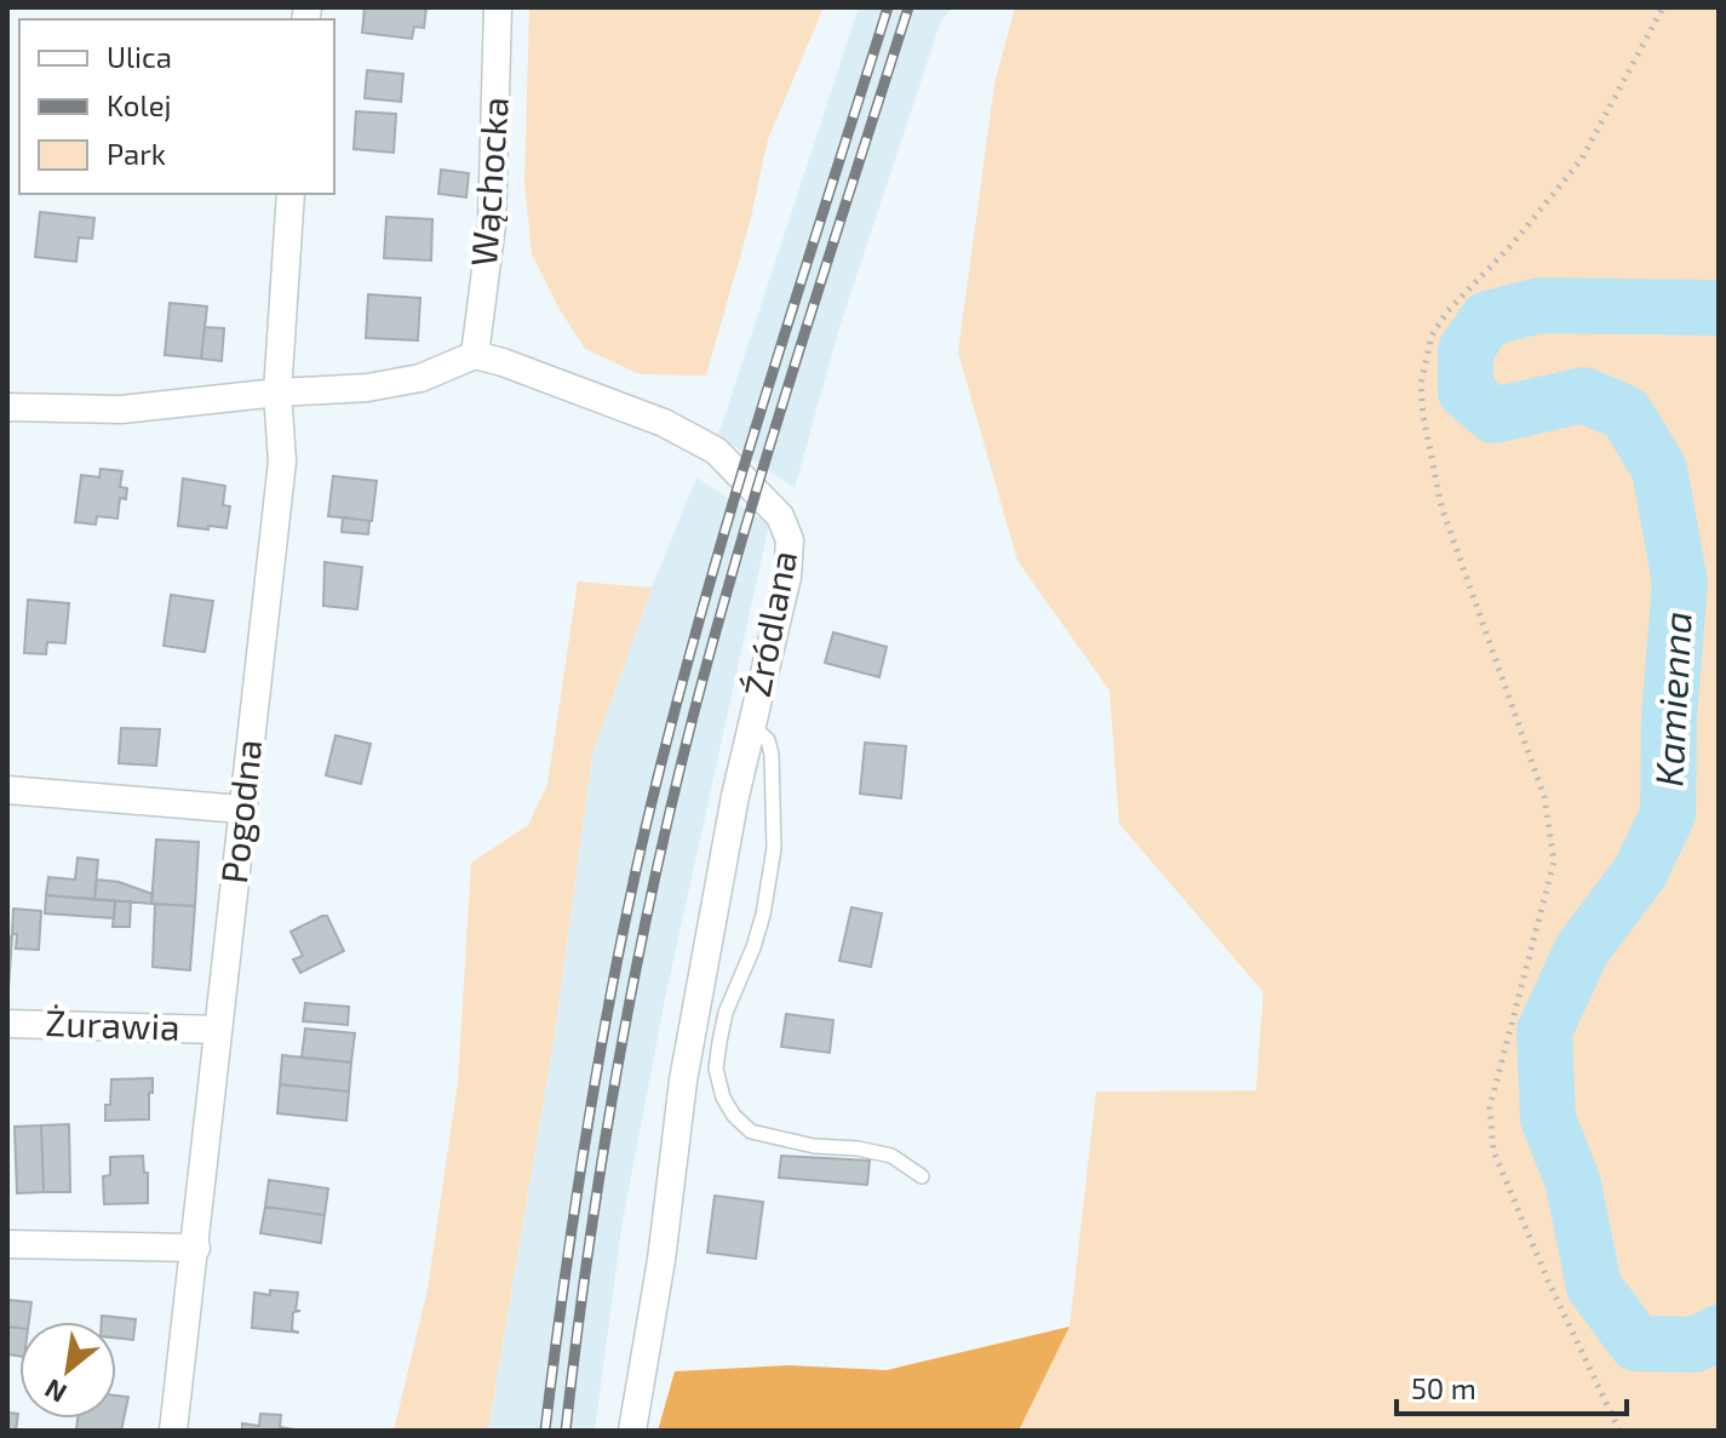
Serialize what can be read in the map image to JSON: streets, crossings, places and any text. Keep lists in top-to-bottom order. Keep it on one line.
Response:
{"streets":{"street":["Wąchocka","Źródlana","Pogodna","Żurawia"]},"crossings":[["Wąchocka","Źródlana"],["Pogodna","Żurawia"]],"water":["Kamienna"],"legend":["Ulica","Kolej","Park"],"scale_bar":"50 m","north":"bottom left"}
